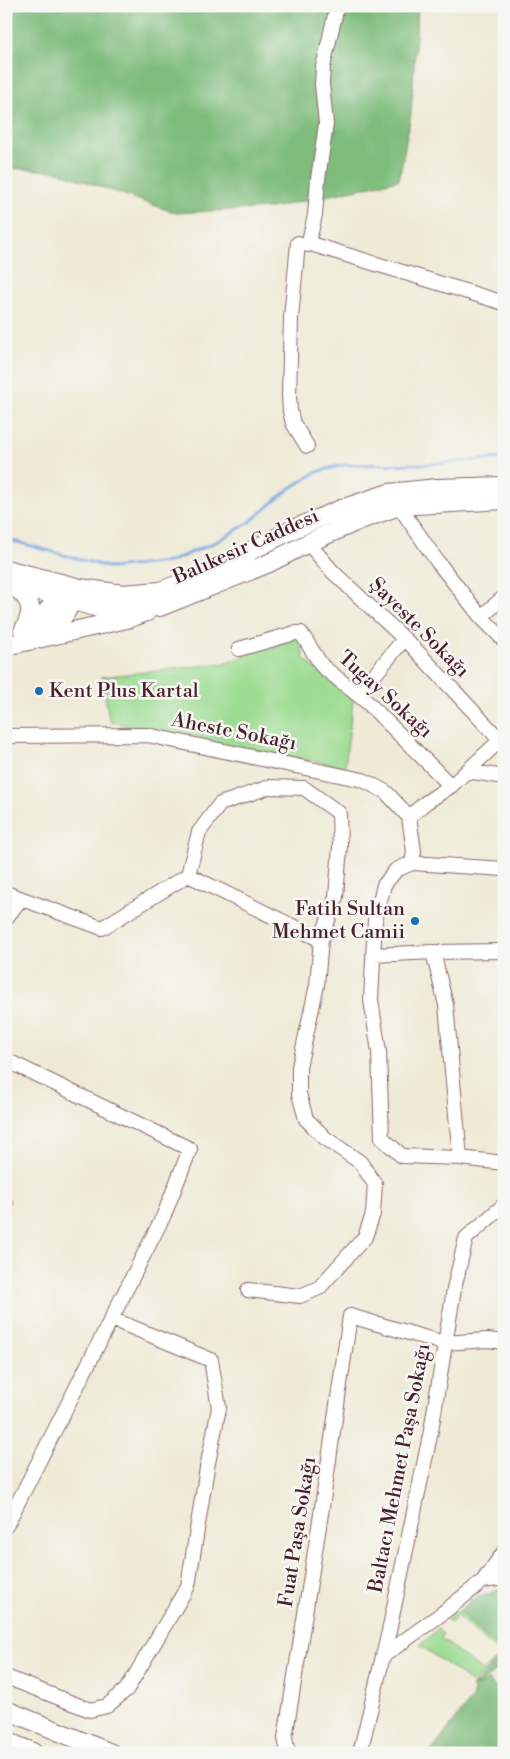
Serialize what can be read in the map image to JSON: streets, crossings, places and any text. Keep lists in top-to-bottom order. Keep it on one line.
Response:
{"streets":{"main road":["Balıkesir Caddesi"],"street":["Şayeste Sokağı","Tugay Sokağı","Aheste Sokağı","Baltacı Mehmet Paşa Sokağı","Fuat Paşa Sokağı"]},"crossings":[["Balıkesir Caddesi","Şayeste Sokağı"],["Baltacı Mehmet Paşa Sokağı","Fuat Paşa Sokağı"]],"places":["Kent Plus Kartal","Fatih Sultan Mehmet Camii"]}
